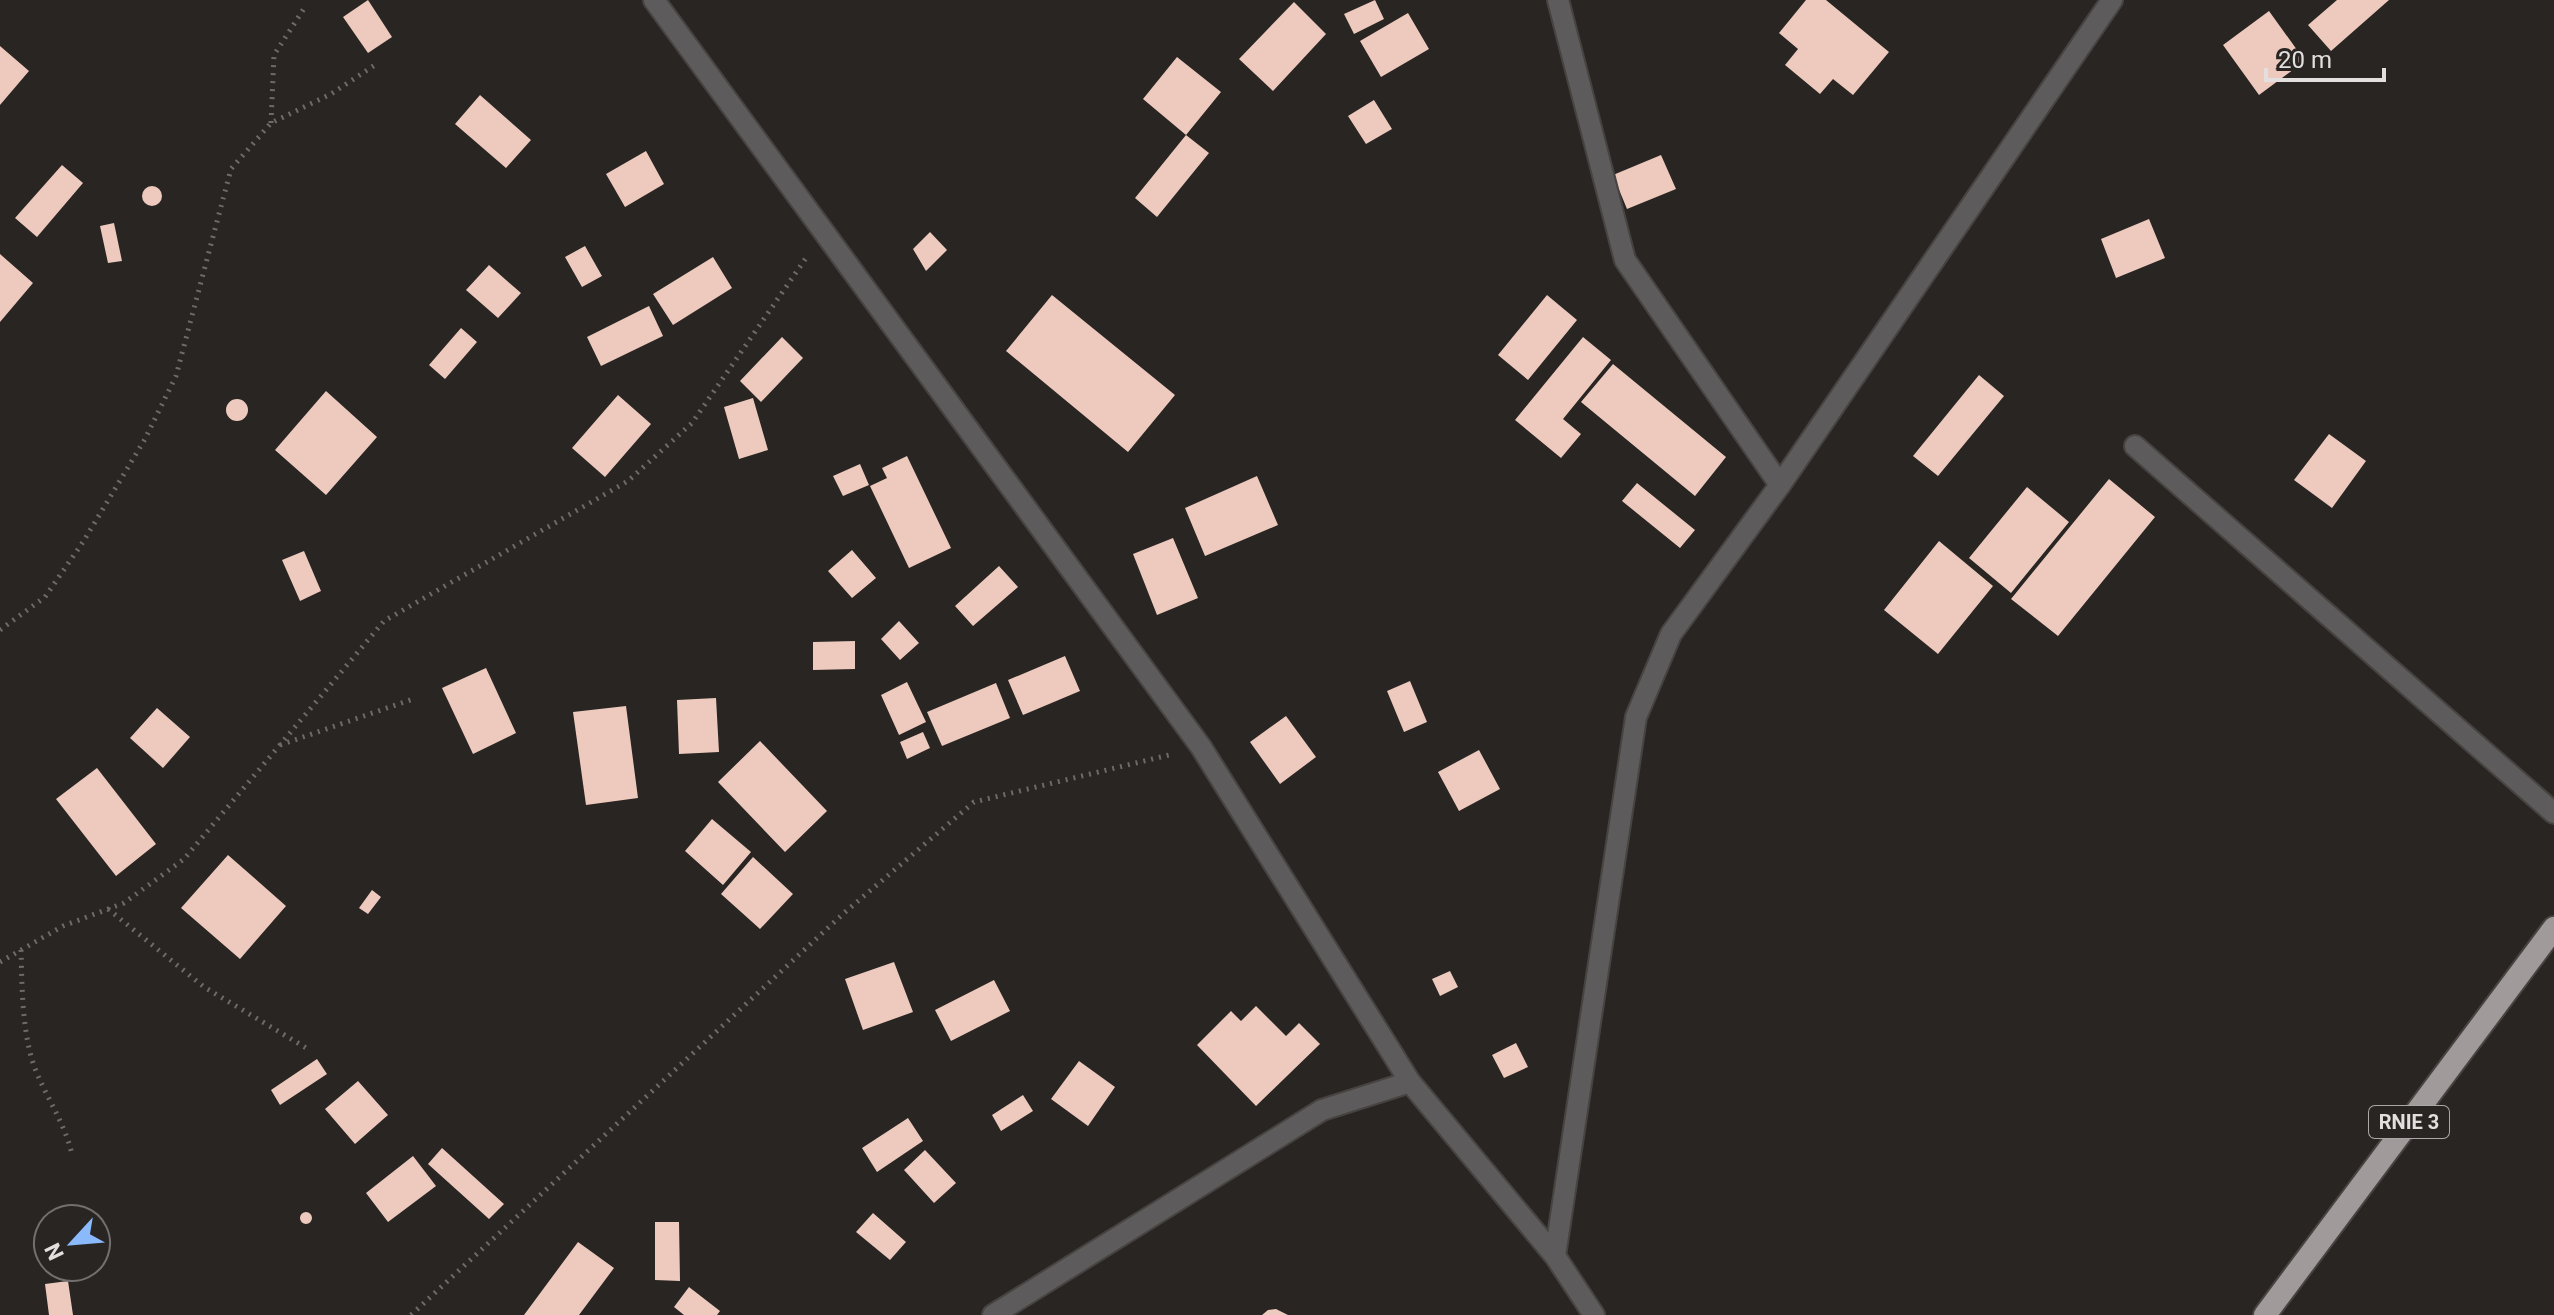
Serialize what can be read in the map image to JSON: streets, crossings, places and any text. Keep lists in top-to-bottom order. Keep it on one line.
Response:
{"streets":{"highway":["RNIE 3"]},"scale_bar":"20 m","north":"bottom left"}
